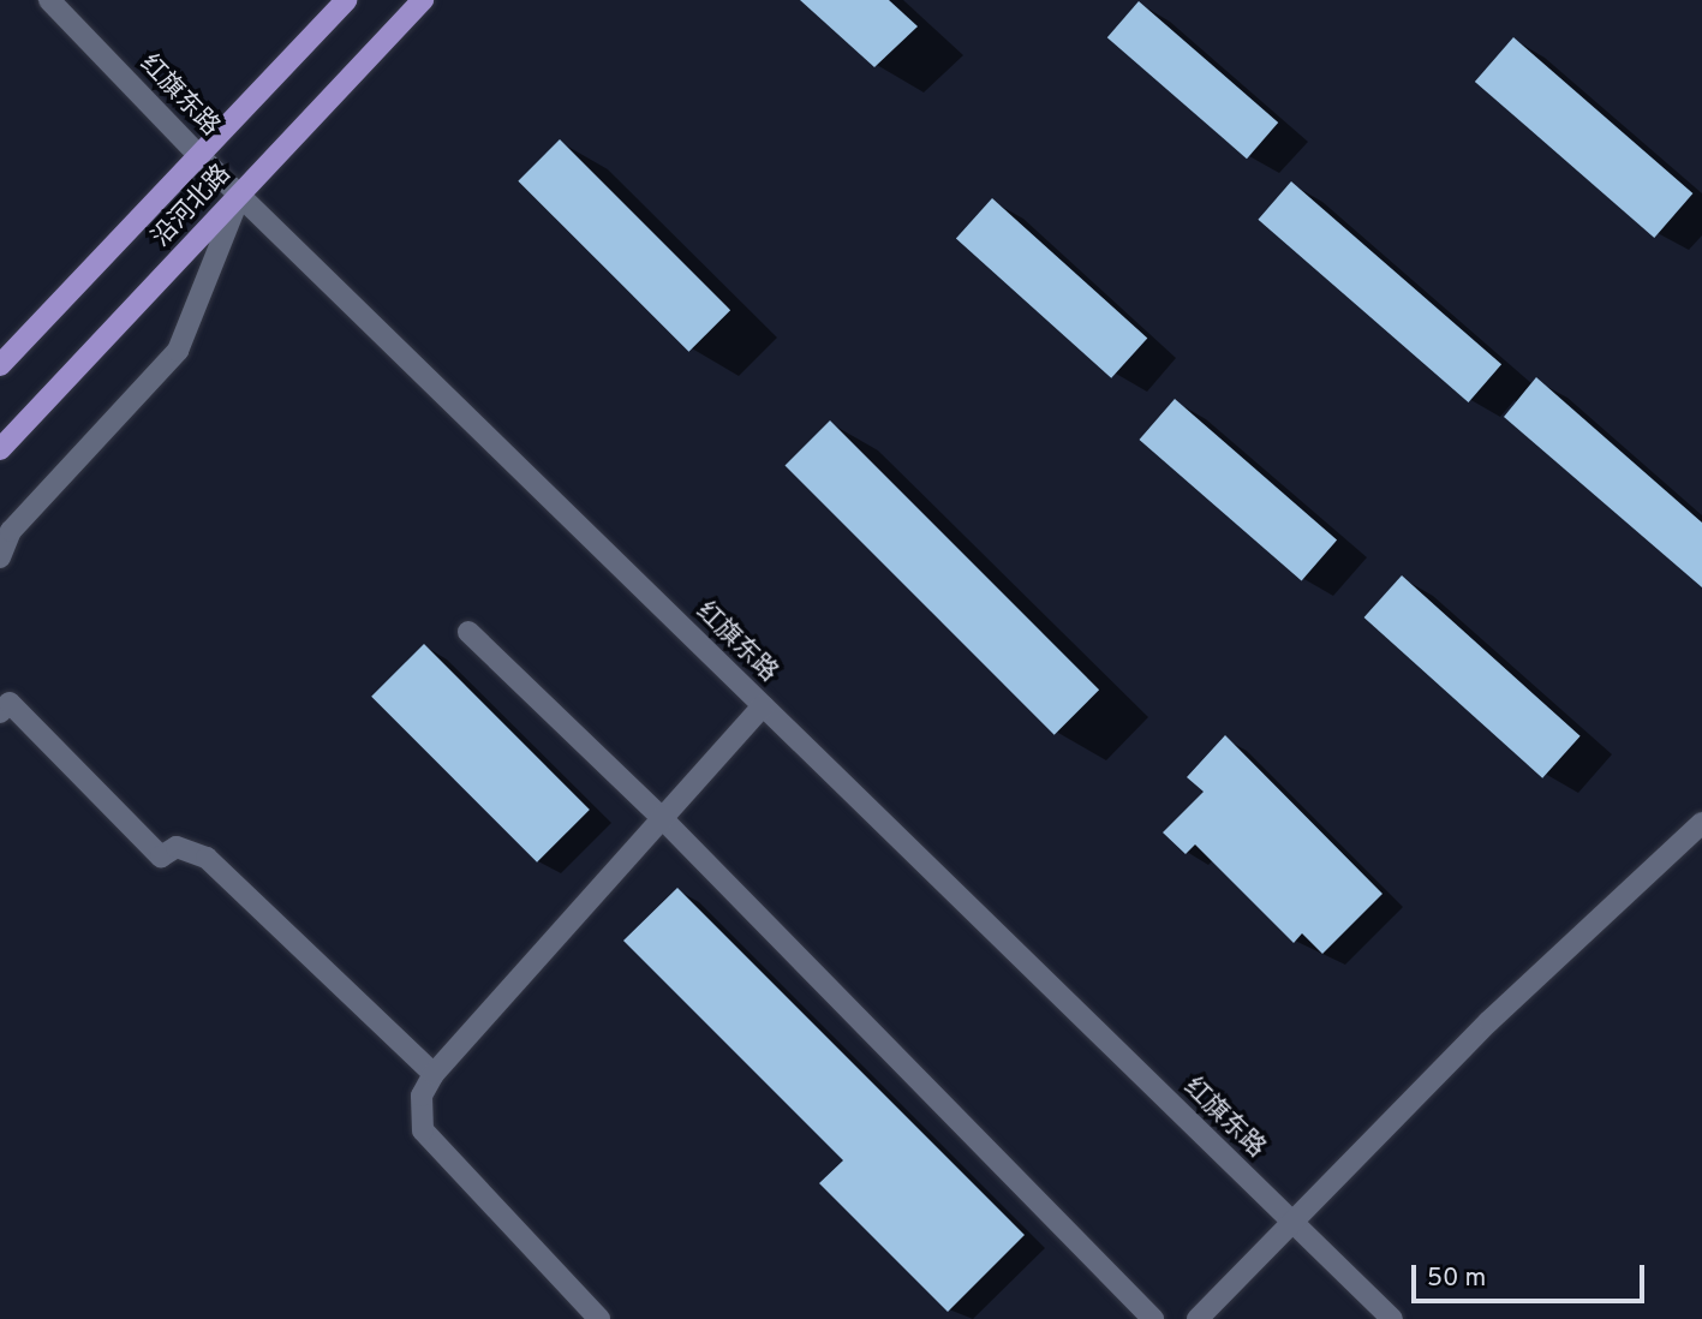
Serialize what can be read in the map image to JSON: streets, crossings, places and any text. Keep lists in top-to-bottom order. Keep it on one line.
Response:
{"streets":{"main road":["沿河北路"],"street":["红旗东路"]},"crossings":[["红旗东路","沿河北路"]],"scale_bar":"50 m"}
